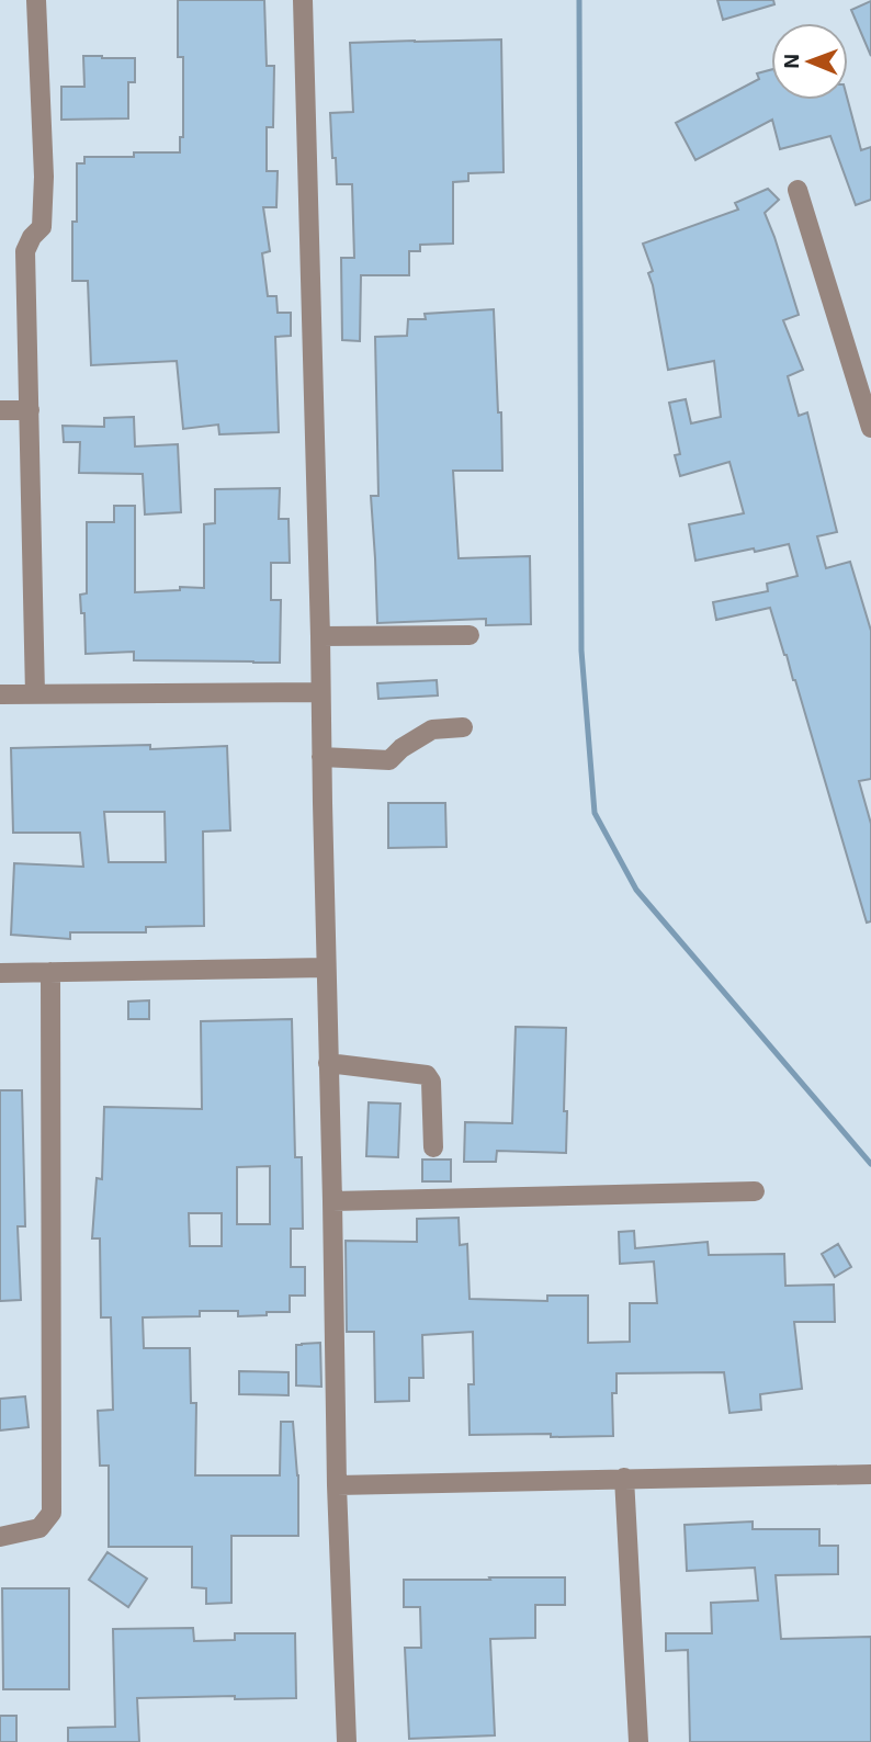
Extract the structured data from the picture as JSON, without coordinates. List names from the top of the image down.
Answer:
{
  "north": "left"
}
